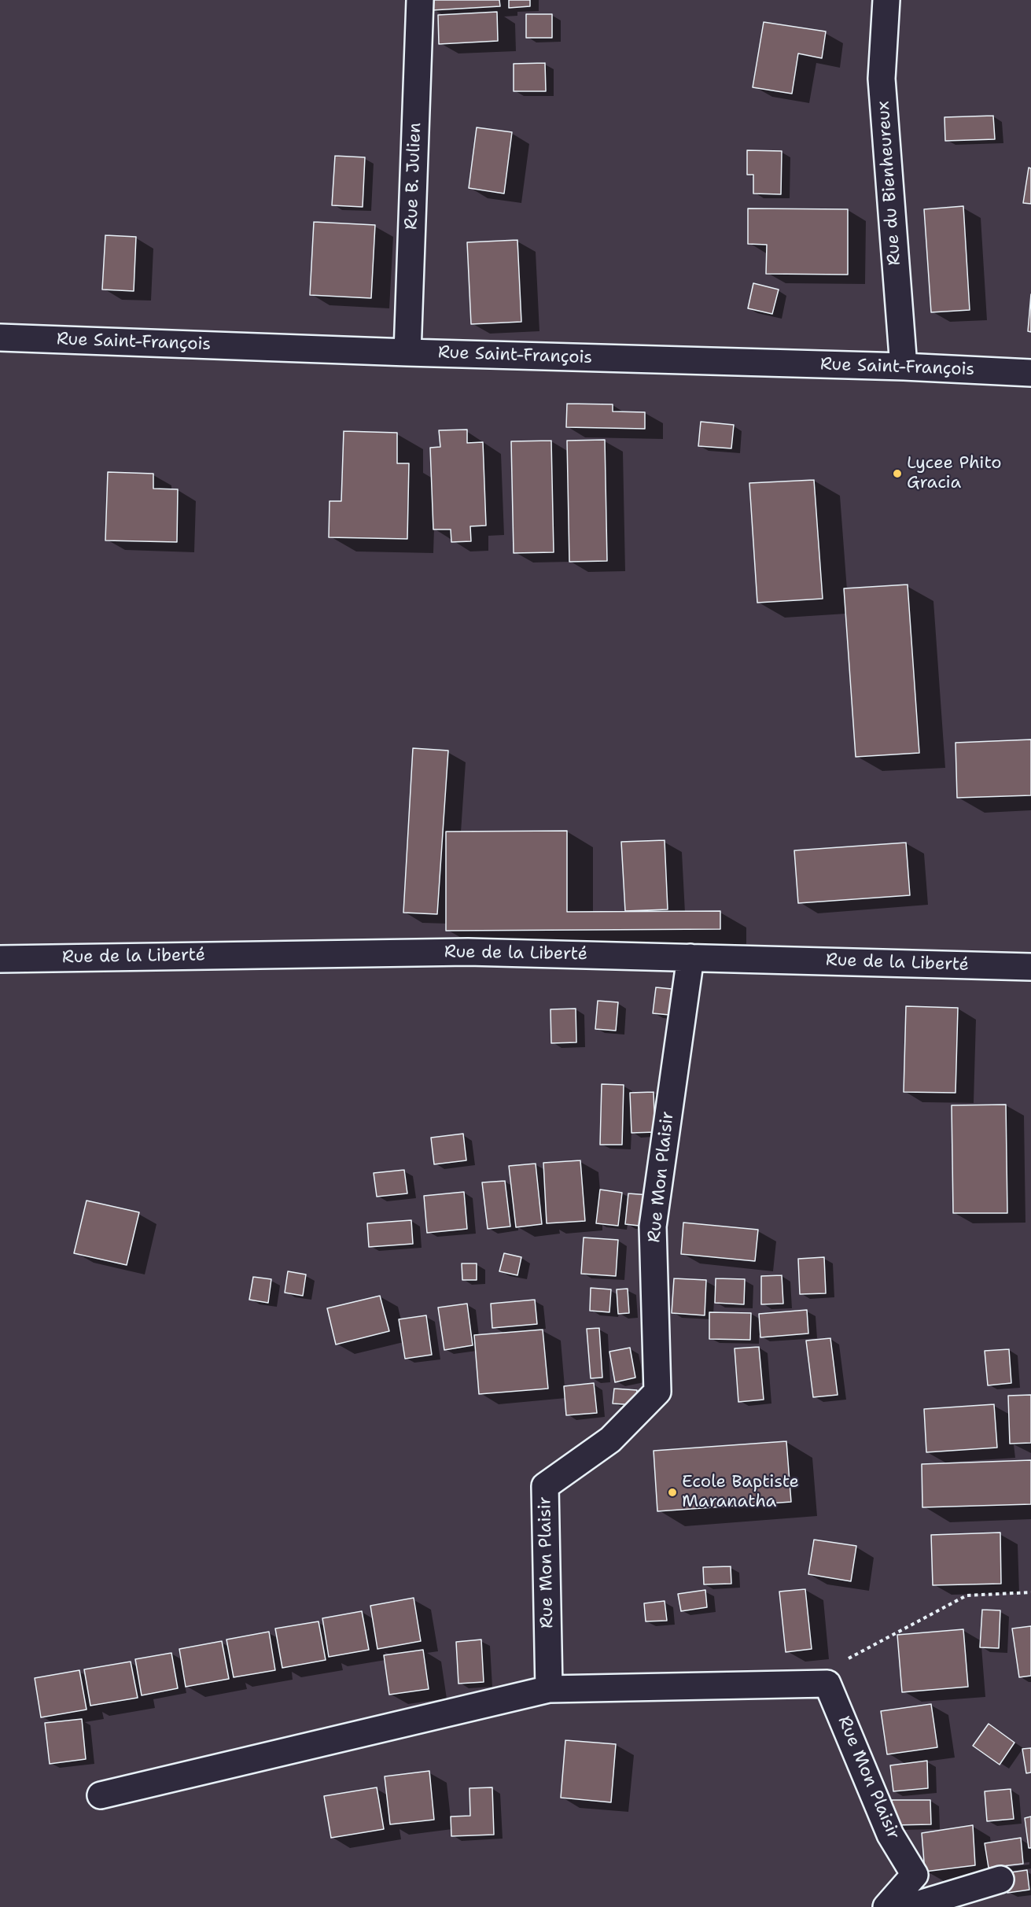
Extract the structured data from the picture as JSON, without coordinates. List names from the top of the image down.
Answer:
{
  "streets": {
    "street": [
      "Rue B. Julien",
      "Rue du Bienheureux",
      "Rue Saint-François",
      "Rue de la Liberté",
      "Rue Mon Plaisir"
    ]
  },
  "crossings": [
    ["Rue B. Julien", "Rue Saint-François"],
    ["Rue du Bienheureux", "Rue Saint-François"],
    ["Rue de la Liberté", "Rue Mon Plaisir"]
  ],
  "places": ["Lycee Phito Gracia", "Ecole Baptiste Maranatha"]
}
